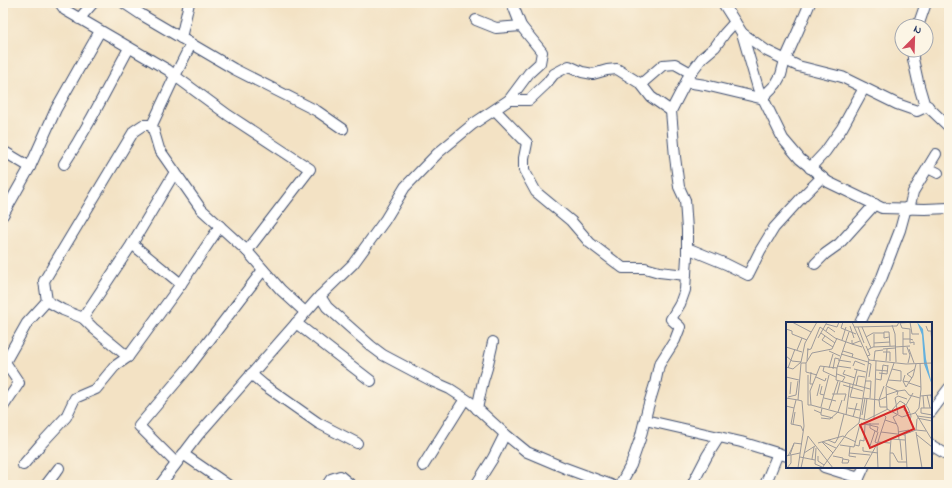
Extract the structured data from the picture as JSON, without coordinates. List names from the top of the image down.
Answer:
{
  "north": "top right"
}
